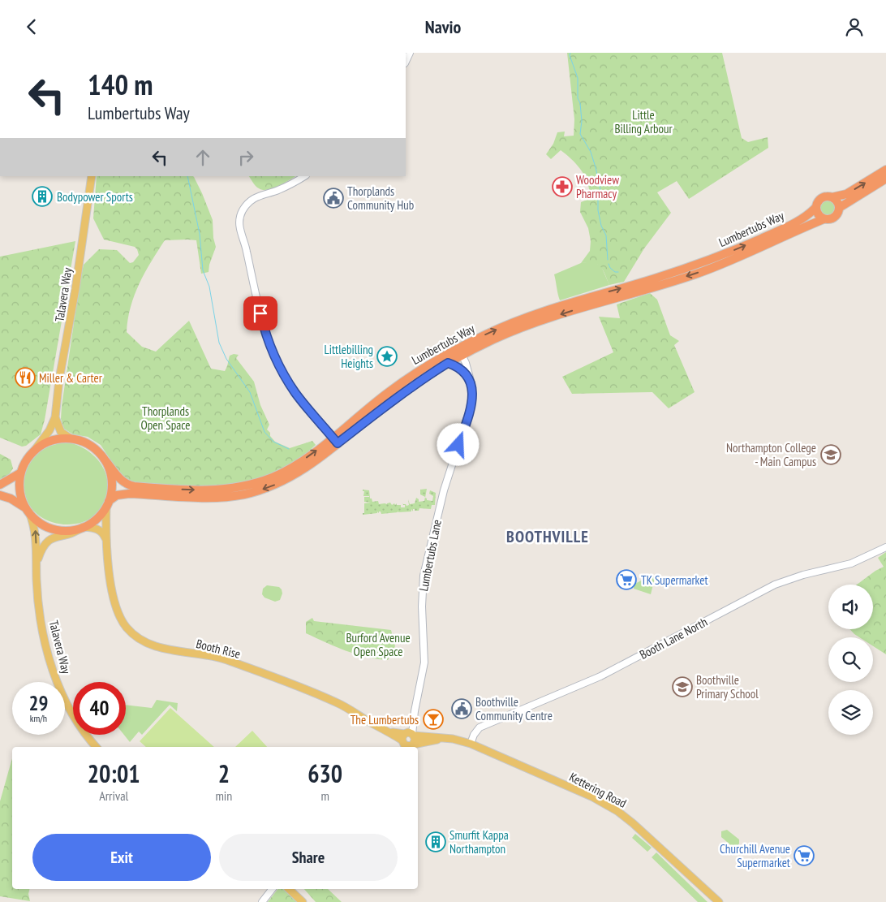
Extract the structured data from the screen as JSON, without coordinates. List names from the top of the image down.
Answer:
{
  "streets": {
    "highway": ["Lumbertubs Way"],
    "main road": ["Talavera Way", "Booth Rise", "Kettering Road"],
    "street": ["Lumbertubs Lane", "Booth Lane North"]
  },
  "crossings": [
    ["Lumbertubs Way", "Talavera Way"],
    ["Lumbertubs Way", "Lumbertubs Lane"],
    ["Lumbertubs Way", "Booth Rise"],
    ["Talavera Way", "Booth Rise"],
    ["Lumbertubs Lane", "Kettering Road"],
    ["Booth Lane North", "Kettering Road"],
    ["Booth Rise", "Kettering Road"]
  ],
  "districts": ["BOOTHVILLE"],
  "parks": ["Little Billing Arbour", "Thorplands Open Space", "Burford Avenue Open Space"],
  "places": {
    "pharmacy": ["Woodview Pharmacy"],
    "building": ["Bodypower Sports", "Smurfit Kappa Northampton"],
    "public building": ["Thorplands Community Hub", "Boothville Community Centre"],
    "place": ["Littlebilling Heights"],
    "restaurant": ["Miller & Carter"],
    "school or university": ["Northampton College - Main Campus", "Boothville Primary School"],
    "supermarket": ["TK Supermarket", "Churchill Avenue Supermarket"],
    "bar": ["The Lumbertubs"]
  },
  "page": {
    "header": "Navio",
    "turn": ["140 m", "Lumbertubs Way"],
    "speed": "29 km/h",
    "limit": "40",
    "eta": [
      "20:01",
      "Arrival",
      "2",
      "min",
      "630",
      "m"
    ],
    "buttons": ["Exit", "Share"]
  }
}
